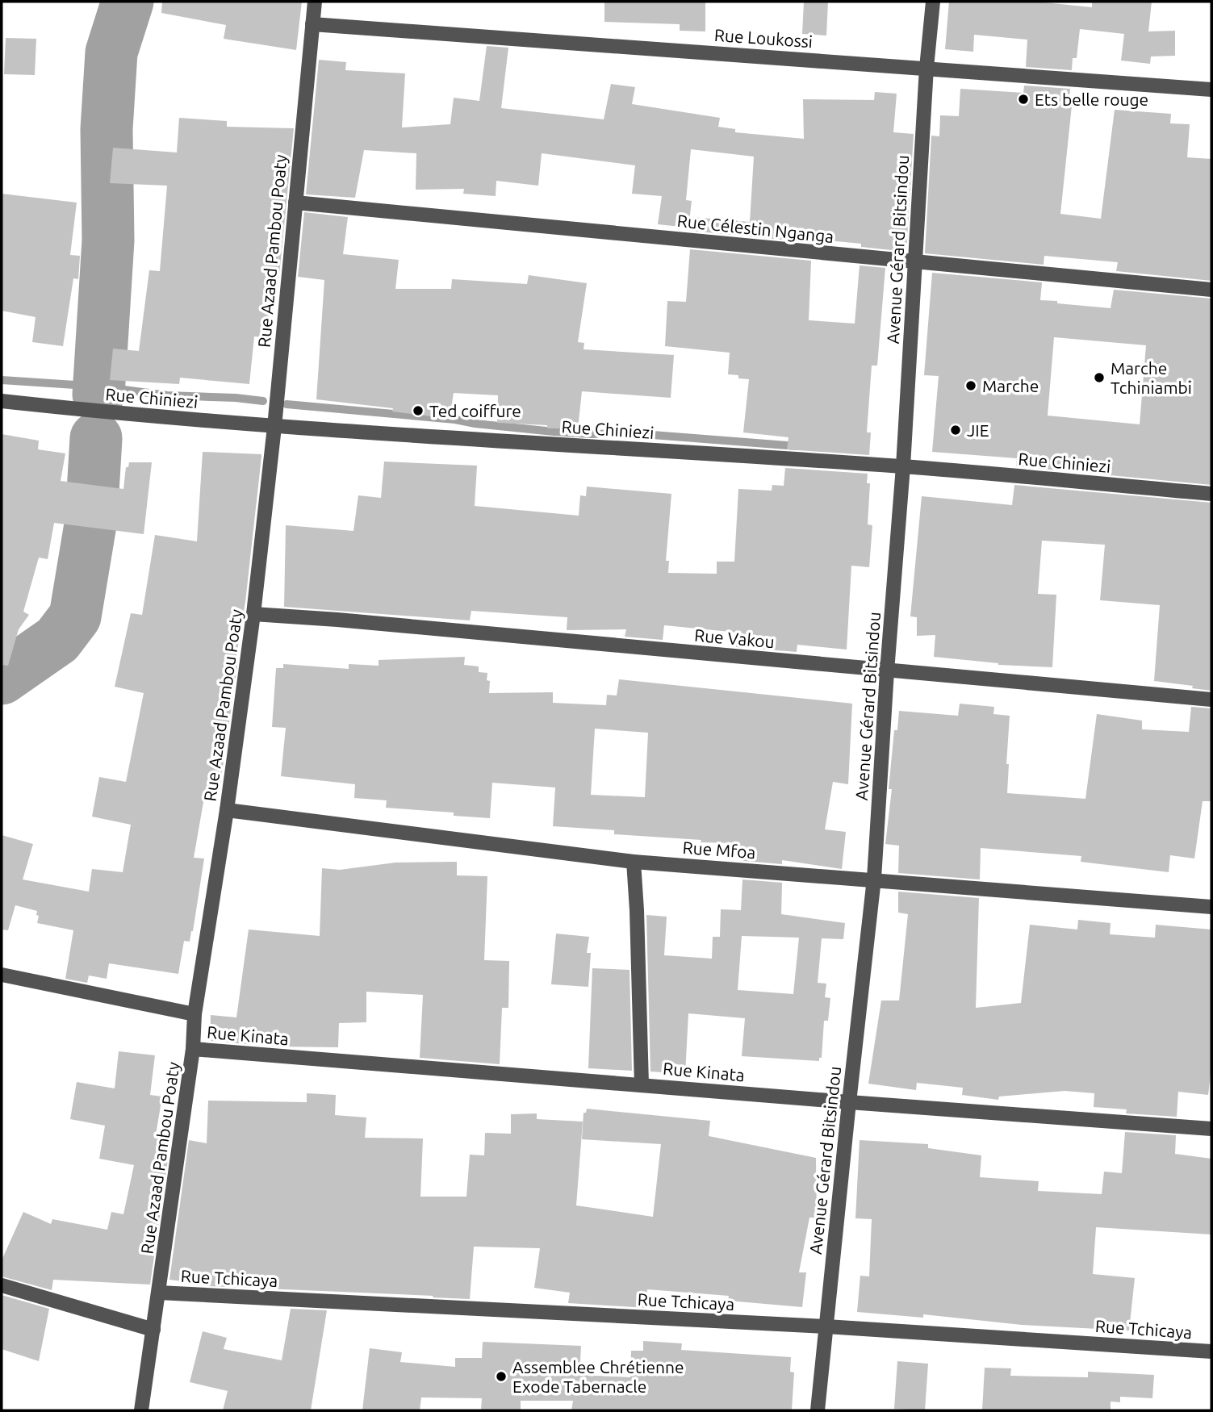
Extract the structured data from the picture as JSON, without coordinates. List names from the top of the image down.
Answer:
{
  "streets": {
    "street": [
      "Rue Loukossi",
      "Rue Célestin Nganga",
      "Avenue Gérard Bitsindou",
      "Rue Azaad Pambou Poaty",
      "Rue Chiniezi",
      "Rue Vakou",
      "Rue Mfoa",
      "Rue Kinata",
      "Rue Tchicaya"
    ]
  },
  "crossings": [
    ["Rue Loukossi", "Avenue Gérard Bitsindou"],
    ["Rue Loukossi", "Rue Azaad Pambou Poaty"],
    ["Rue Célestin Nganga", "Avenue Gérard Bitsindou"],
    ["Rue Célestin Nganga", "Rue Azaad Pambou Poaty"],
    ["Avenue Gérard Bitsindou", "Rue Chiniezi"],
    ["Avenue Gérard Bitsindou", "Rue Vakou"],
    ["Avenue Gérard Bitsindou", "Rue Mfoa"],
    ["Avenue Gérard Bitsindou", "Rue Kinata"],
    ["Avenue Gérard Bitsindou", "Rue Tchicaya"],
    ["Rue Azaad Pambou Poaty", "Rue Chiniezi"],
    ["Rue Azaad Pambou Poaty", "Rue Vakou"],
    ["Rue Azaad Pambou Poaty", "Rue Mfoa"],
    ["Rue Azaad Pambou Poaty", "Rue Kinata"],
    ["Rue Azaad Pambou Poaty", "Rue Tchicaya"]
  ],
  "places": [
    "Ets belle rouge",
    "Marche Tchiniambi",
    "Marche",
    "Ted coiffure",
    "JIE",
    "Assemblee Chrétienne Exode Tabernacle"
  ]
}
